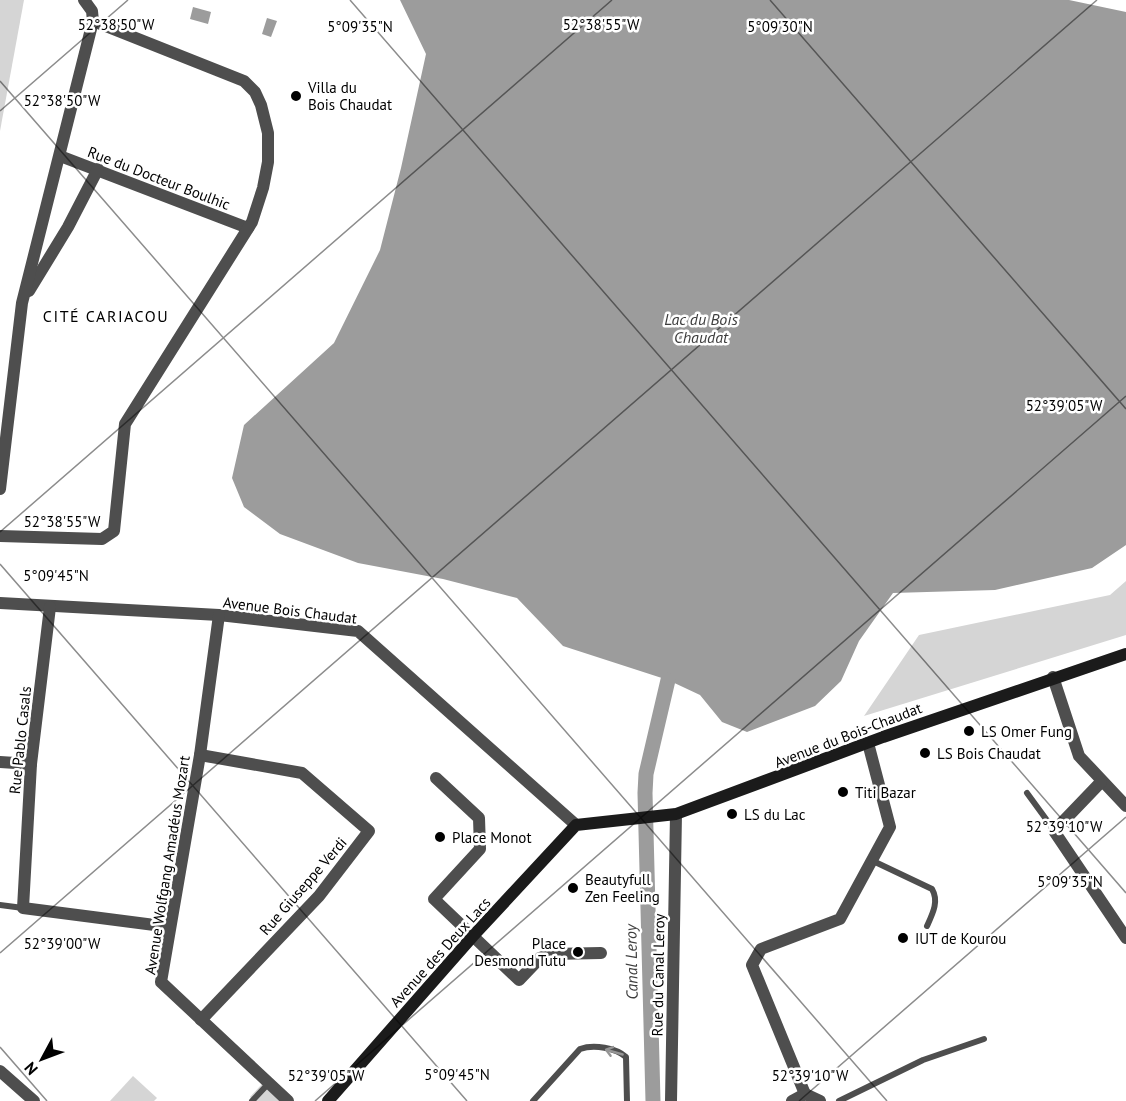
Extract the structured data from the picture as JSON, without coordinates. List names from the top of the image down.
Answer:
{
  "streets": {
    "street": [
      "Rue du Docteur Boulhic",
      "Avenue Bois Chaudat",
      "Avenue du Bois-Chaudat",
      "Rue Pablo Casals",
      "Avenue Wolfgang Amadéus Mozart",
      "Rue Giuseppe Verdi",
      "Avenue des Deux Lacs",
      "Rue du Canal Leroy"
    ]
  },
  "crossings": [
    ["Avenue Bois Chaudat", "Avenue du Bois-Chaudat"],
    ["Avenue Bois Chaudat", "Rue Pablo Casals"],
    ["Avenue Bois Chaudat", "Avenue Wolfgang Amadéus Mozart"],
    ["Avenue Bois Chaudat", "Avenue des Deux Lacs"],
    ["Avenue du Bois-Chaudat", "Avenue des Deux Lacs"],
    ["Avenue du Bois-Chaudat", "Rue du Canal Leroy"],
    ["Avenue Wolfgang Amadéus Mozart", "Rue Giuseppe Verdi"]
  ],
  "districts": ["CITÉ CARIACOU"],
  "water": ["Lac du Bois Chaudat", "Canal Leroy"],
  "places": [
    "Villa du Bois Chaudat",
    "LS Omer Fung",
    "LS Bois Chaudat",
    "Titi Bazar",
    "LS du Lac",
    "Place Monot",
    "Beautyfull Zen Feeling",
    "IUT de Kourou",
    "Place Desmond Tutu"
  ],
  "north": "bottom left",
  "coordinates": [
    "52°38'50\"W",
    "52°38'55\"W",
    "5°09'35\"N",
    "5°09'30\"N",
    "52°39'05\"W",
    "5°09'45\"N",
    "52°39'10\"W",
    "52°39'00\"W"
  ]
}
